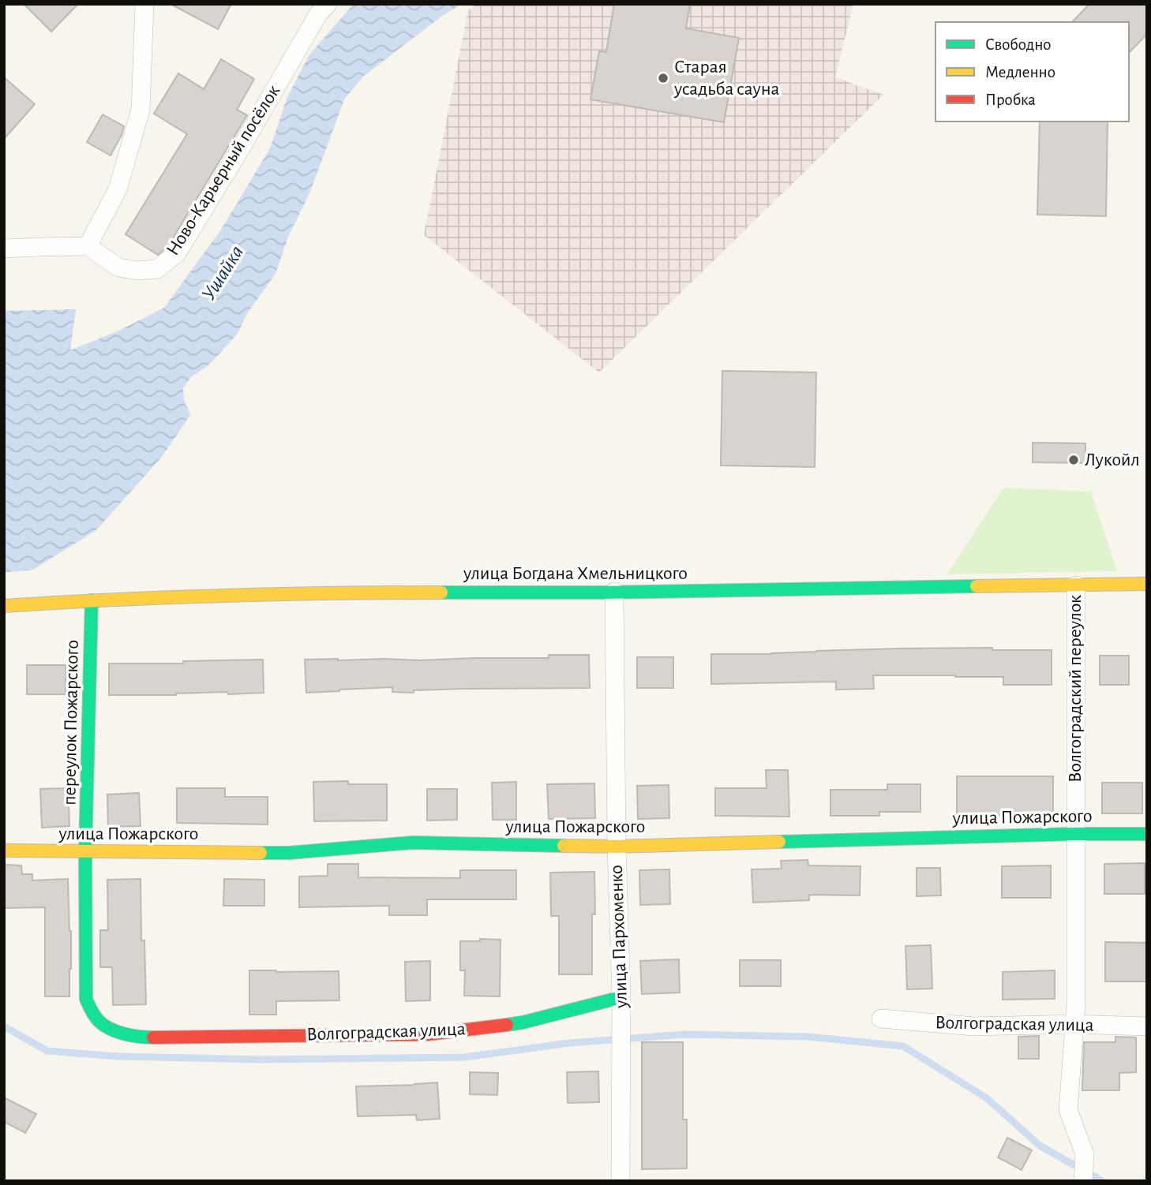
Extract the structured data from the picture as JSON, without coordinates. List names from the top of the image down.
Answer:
{
  "streets": {
    "street": [
      "Ново-Карьерный посёлок",
      "улица Богдана Хмельницкого",
      "Волгоградский переулок",
      "переулок Пожарского",
      "улица Пожарского",
      "улица Пархоменко",
      "Волгоградская улица"
    ]
  },
  "crossings": [
    ["улица Богдана Хмельницкого", "Волгоградский переулок"],
    ["улица Богдана Хмельницкого", "переулок Пожарского"],
    ["улица Богдана Хмельницкого", "улица Пархоменко"],
    ["Волгоградский переулок", "улица Пожарского"],
    ["Волгоградский переулок", "Волгоградская улица"],
    ["переулок Пожарского", "улица Пожарского"],
    ["переулок Пожарского", "Волгоградская улица"],
    ["улица Пожарского", "улица Пархоменко"],
    ["улица Пархоменко", "Волгоградская улица"]
  ],
  "water": ["Ушайка"],
  "places": ["Старая усадьба сауна", "Лукойл"],
  "legend": ["Свободно", "Медленно", "Пробка"]
}
